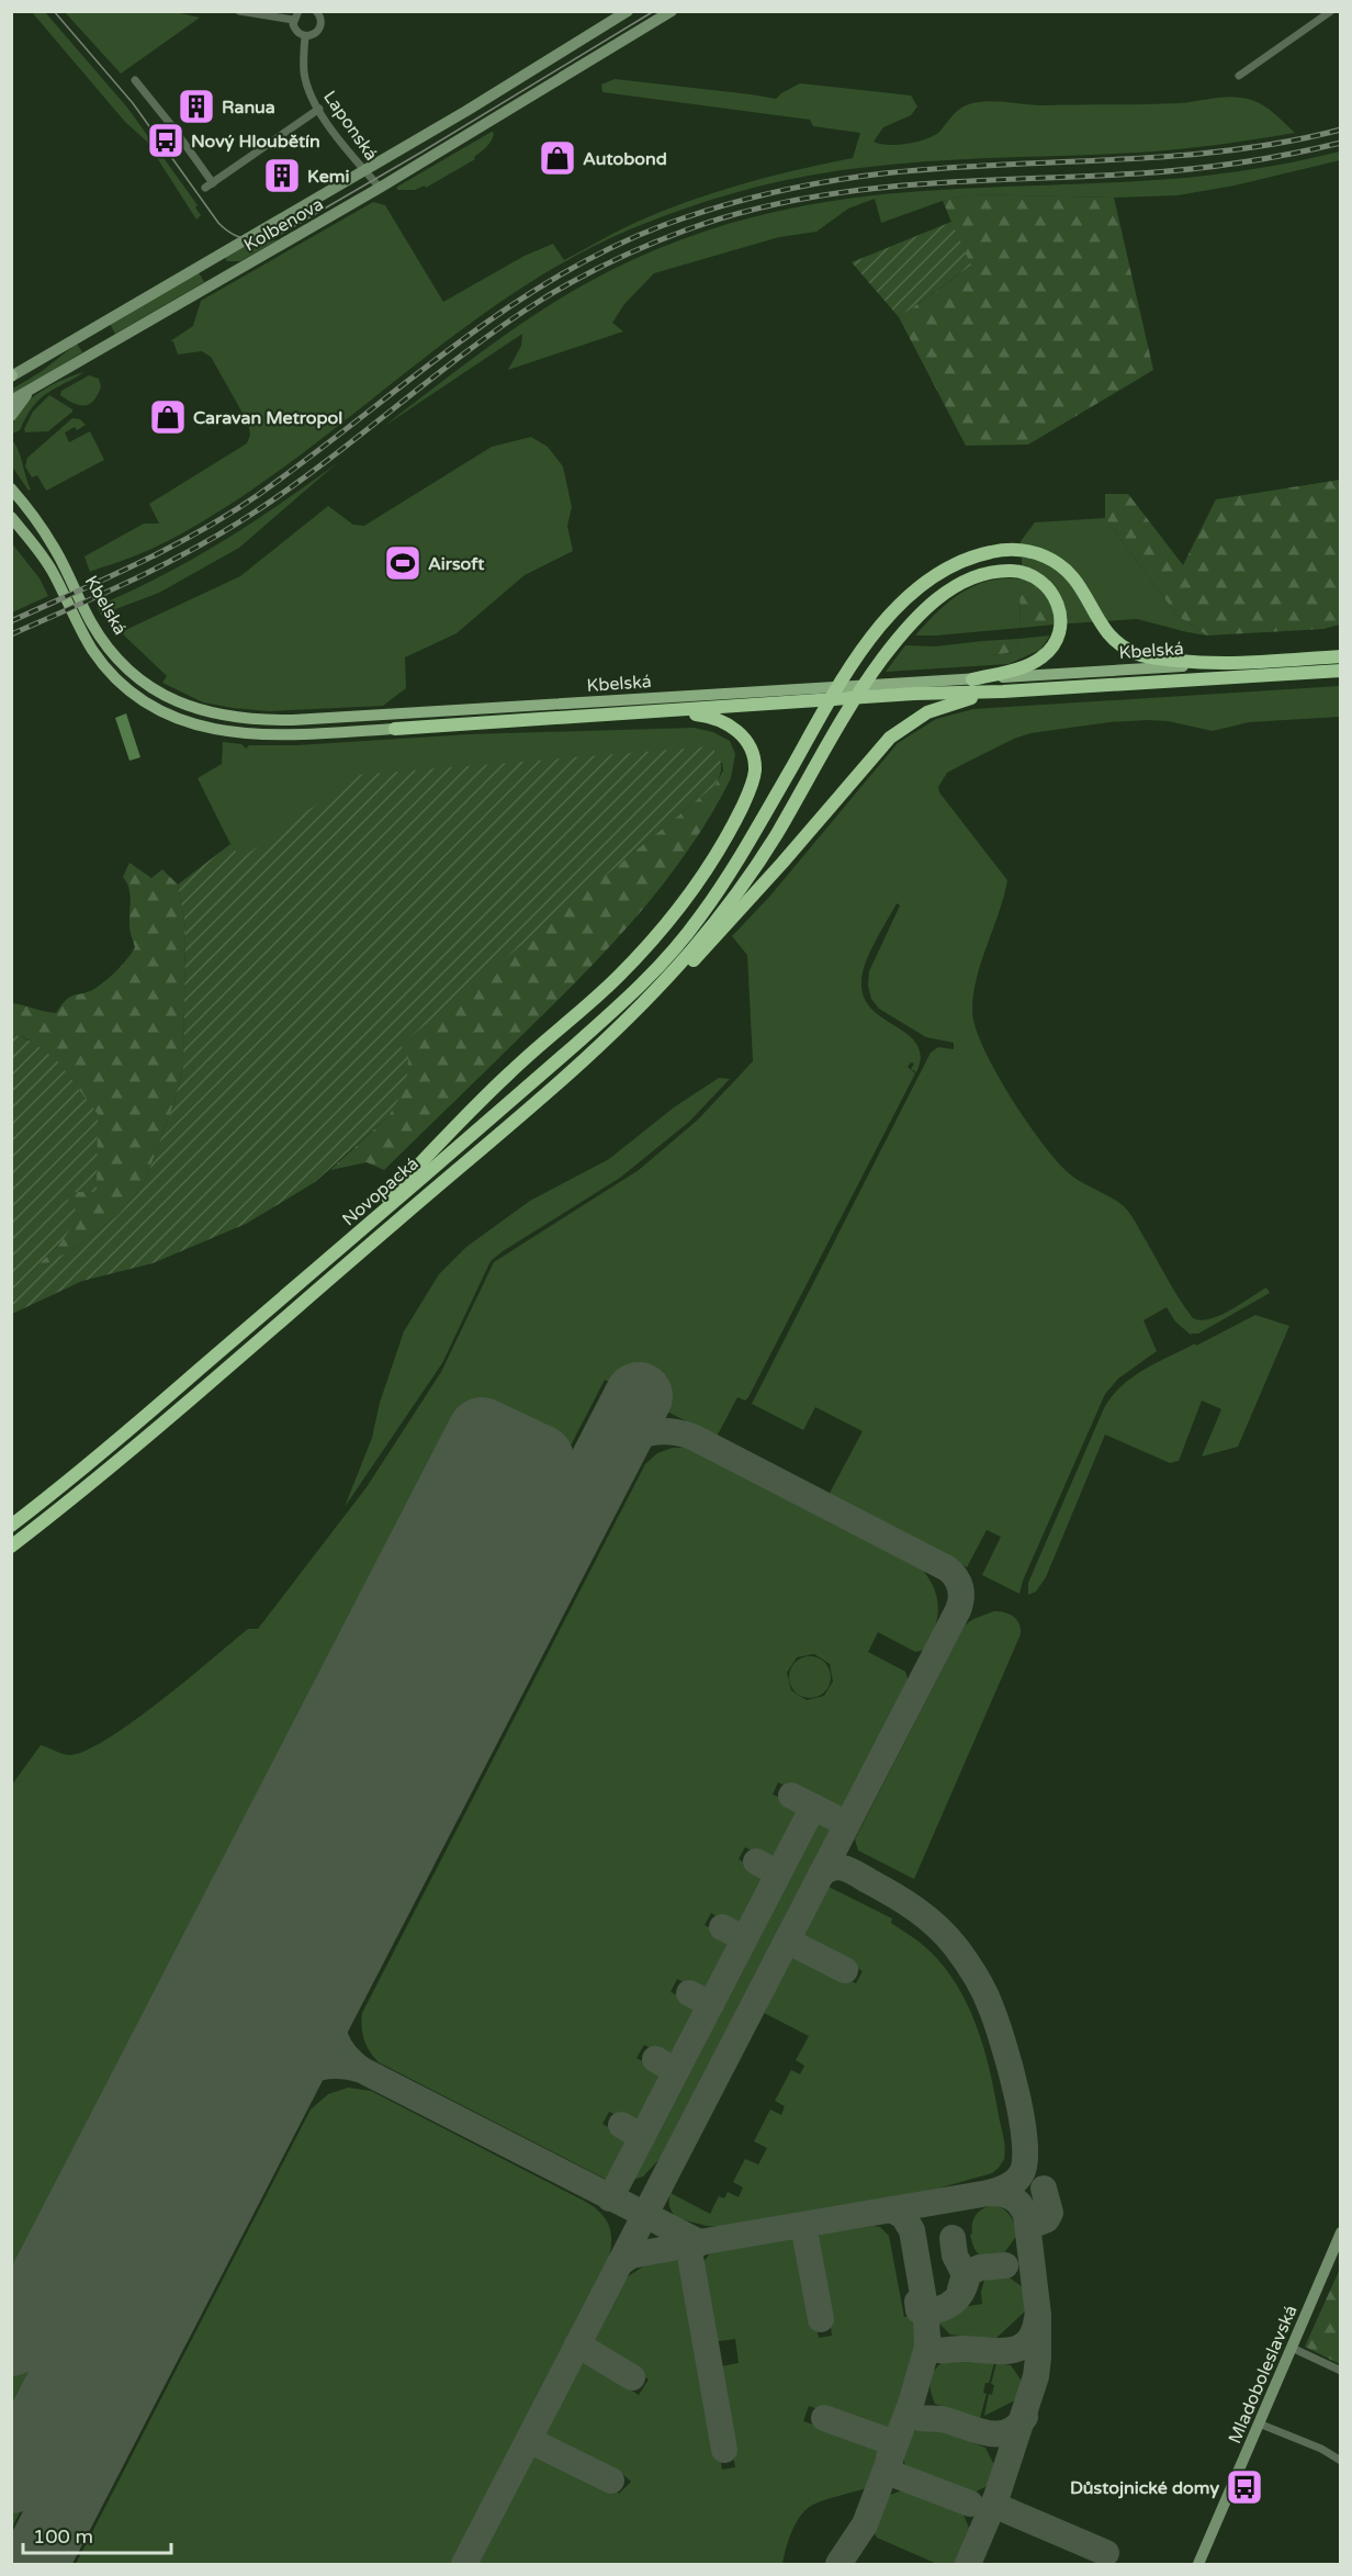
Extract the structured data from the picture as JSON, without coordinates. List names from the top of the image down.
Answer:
{
  "streets": {
    "highway": ["Kbelská", "Novopacká"],
    "main road": ["Kolbenova", "Mladoboleslavská"],
    "street": ["Laponská"]
  },
  "crossings": [
    ["Laponská", "Kolbenova"],
    ["Kbelská", "Novopacká"]
  ],
  "places": {
    "building": ["Ranua", "Kemi"],
    "bus stop": ["Nový Hloubětín", "Důstojnické domy"],
    "shop": ["Autobond", "Caravan Metropol"],
    "sports": ["Airsoft"]
  },
  "scale_bar": "100 m"
}
